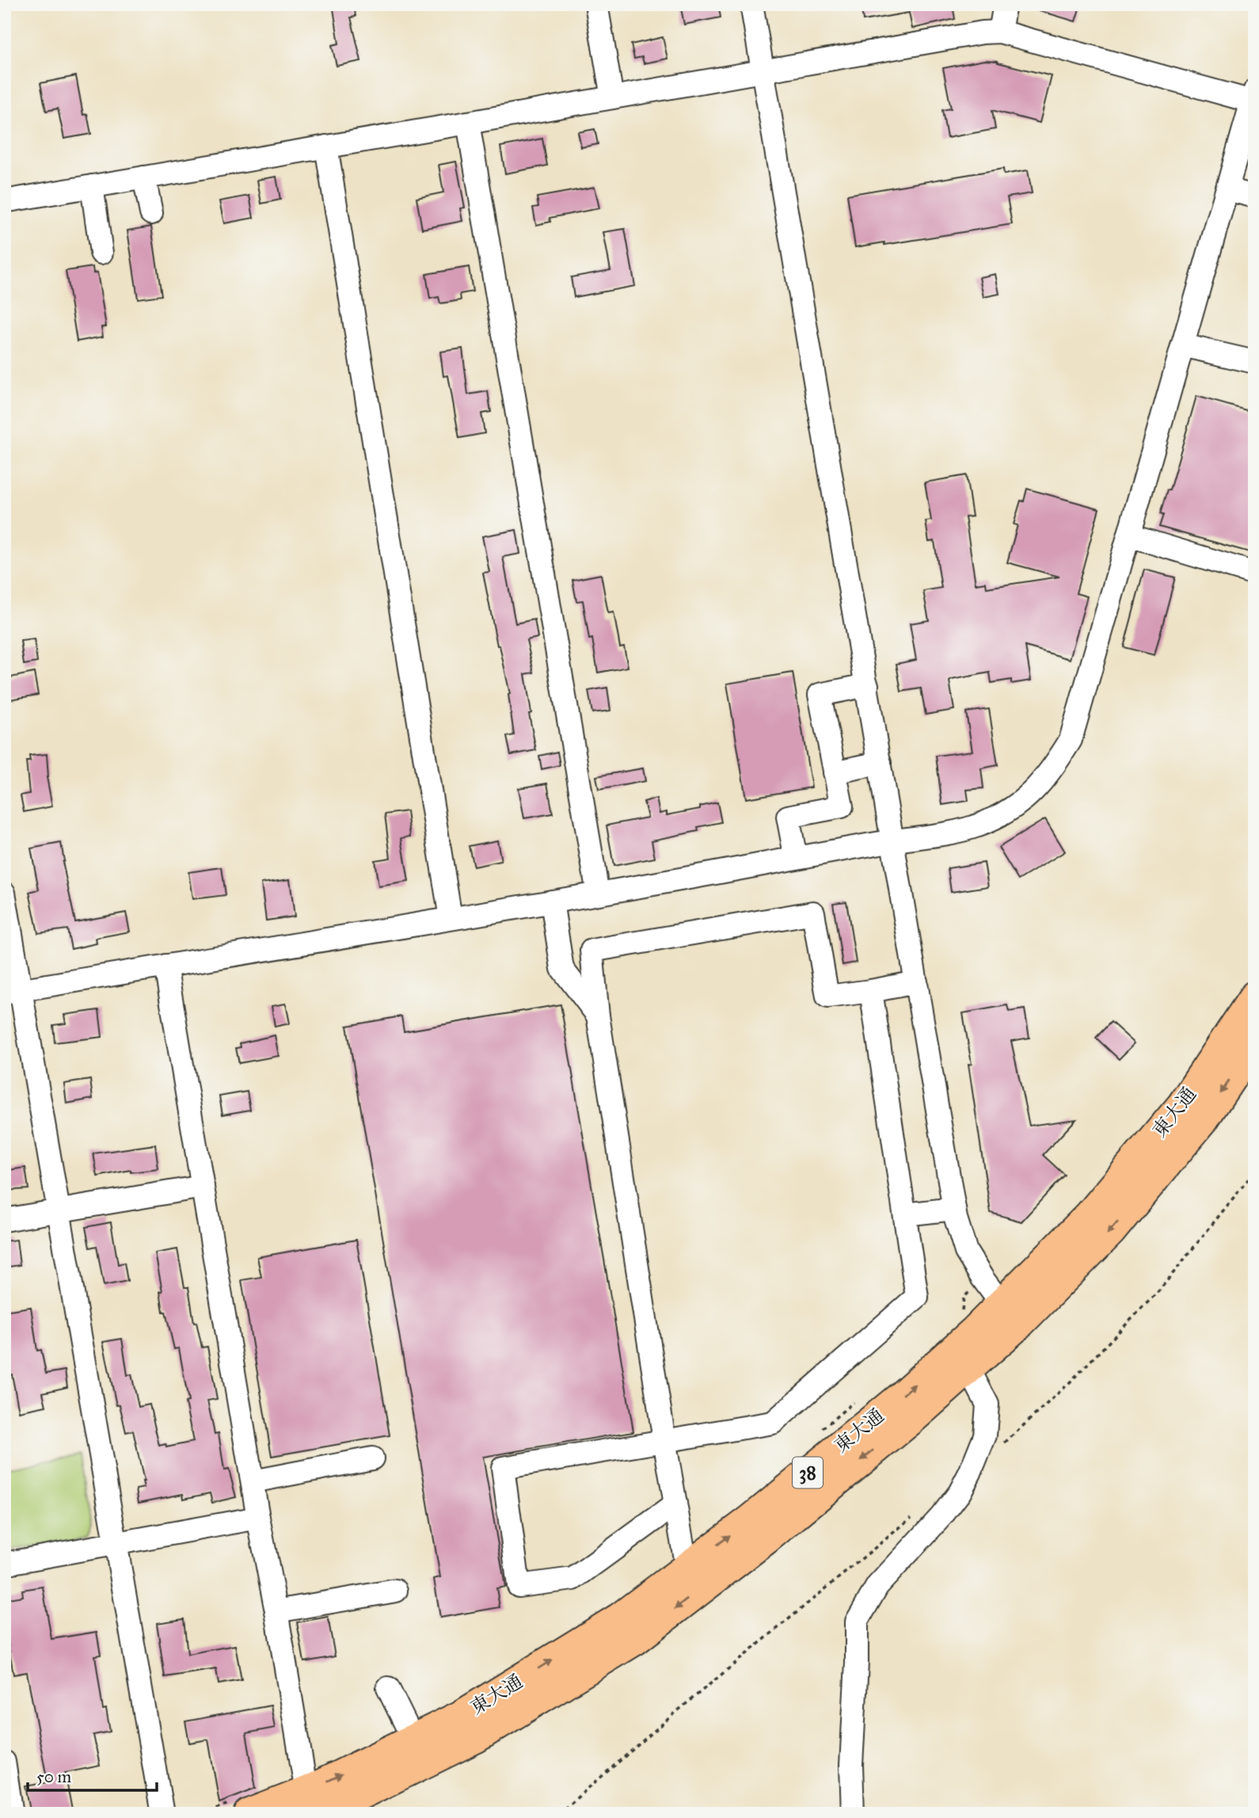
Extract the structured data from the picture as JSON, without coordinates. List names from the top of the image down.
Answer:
{
  "streets": {
    "highway": ["東大通", "38"]
  },
  "scale_bar": "50 m"
}
